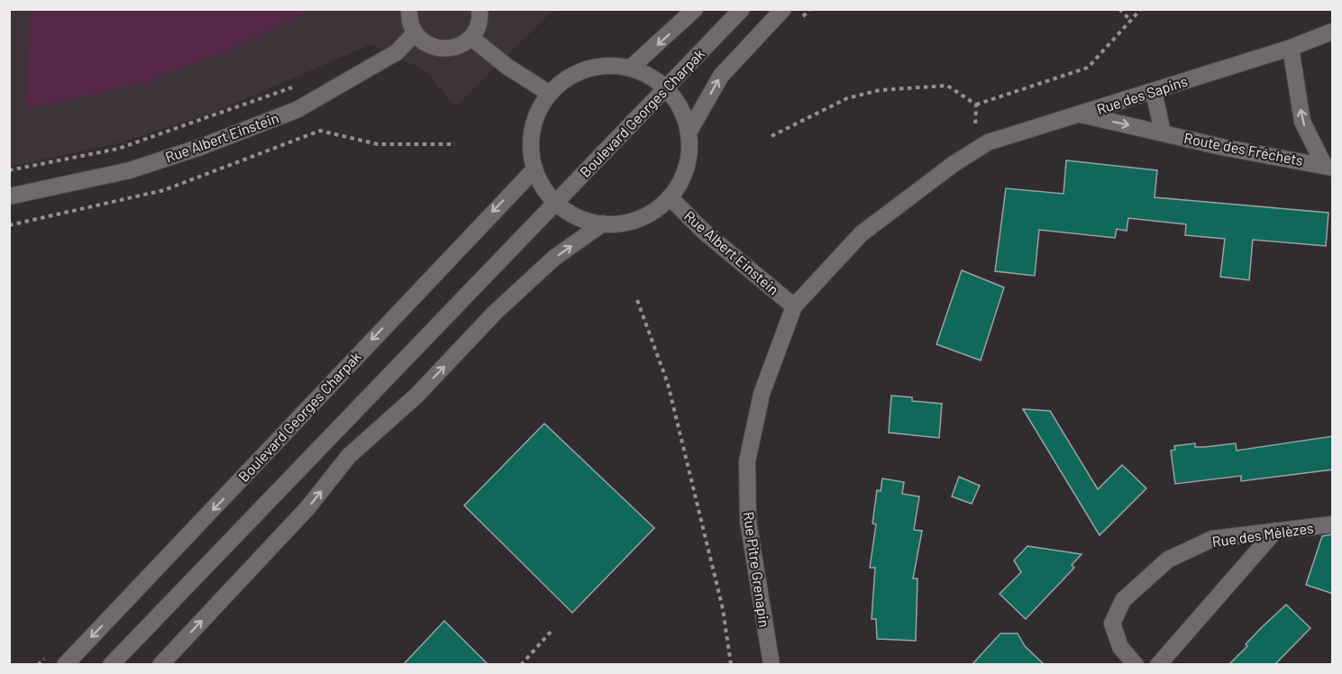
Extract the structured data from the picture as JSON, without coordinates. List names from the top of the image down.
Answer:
{
  "streets": {
    "street": [
      "Rue des Sapins",
      "Boulevard Georges Charpak",
      "Rue Albert Einstein",
      "Route des Fréchets",
      "Rue des Mélèzes",
      "Rue Pitre Grenapin"
    ]
  },
  "crossings": [
    ["Rue des Sapins", "Route des Fréchets"],
    ["Rue des Sapins", "Rue Pitre Grenapin"],
    ["Rue Albert Einstein", "Rue Pitre Grenapin"]
  ]
}
